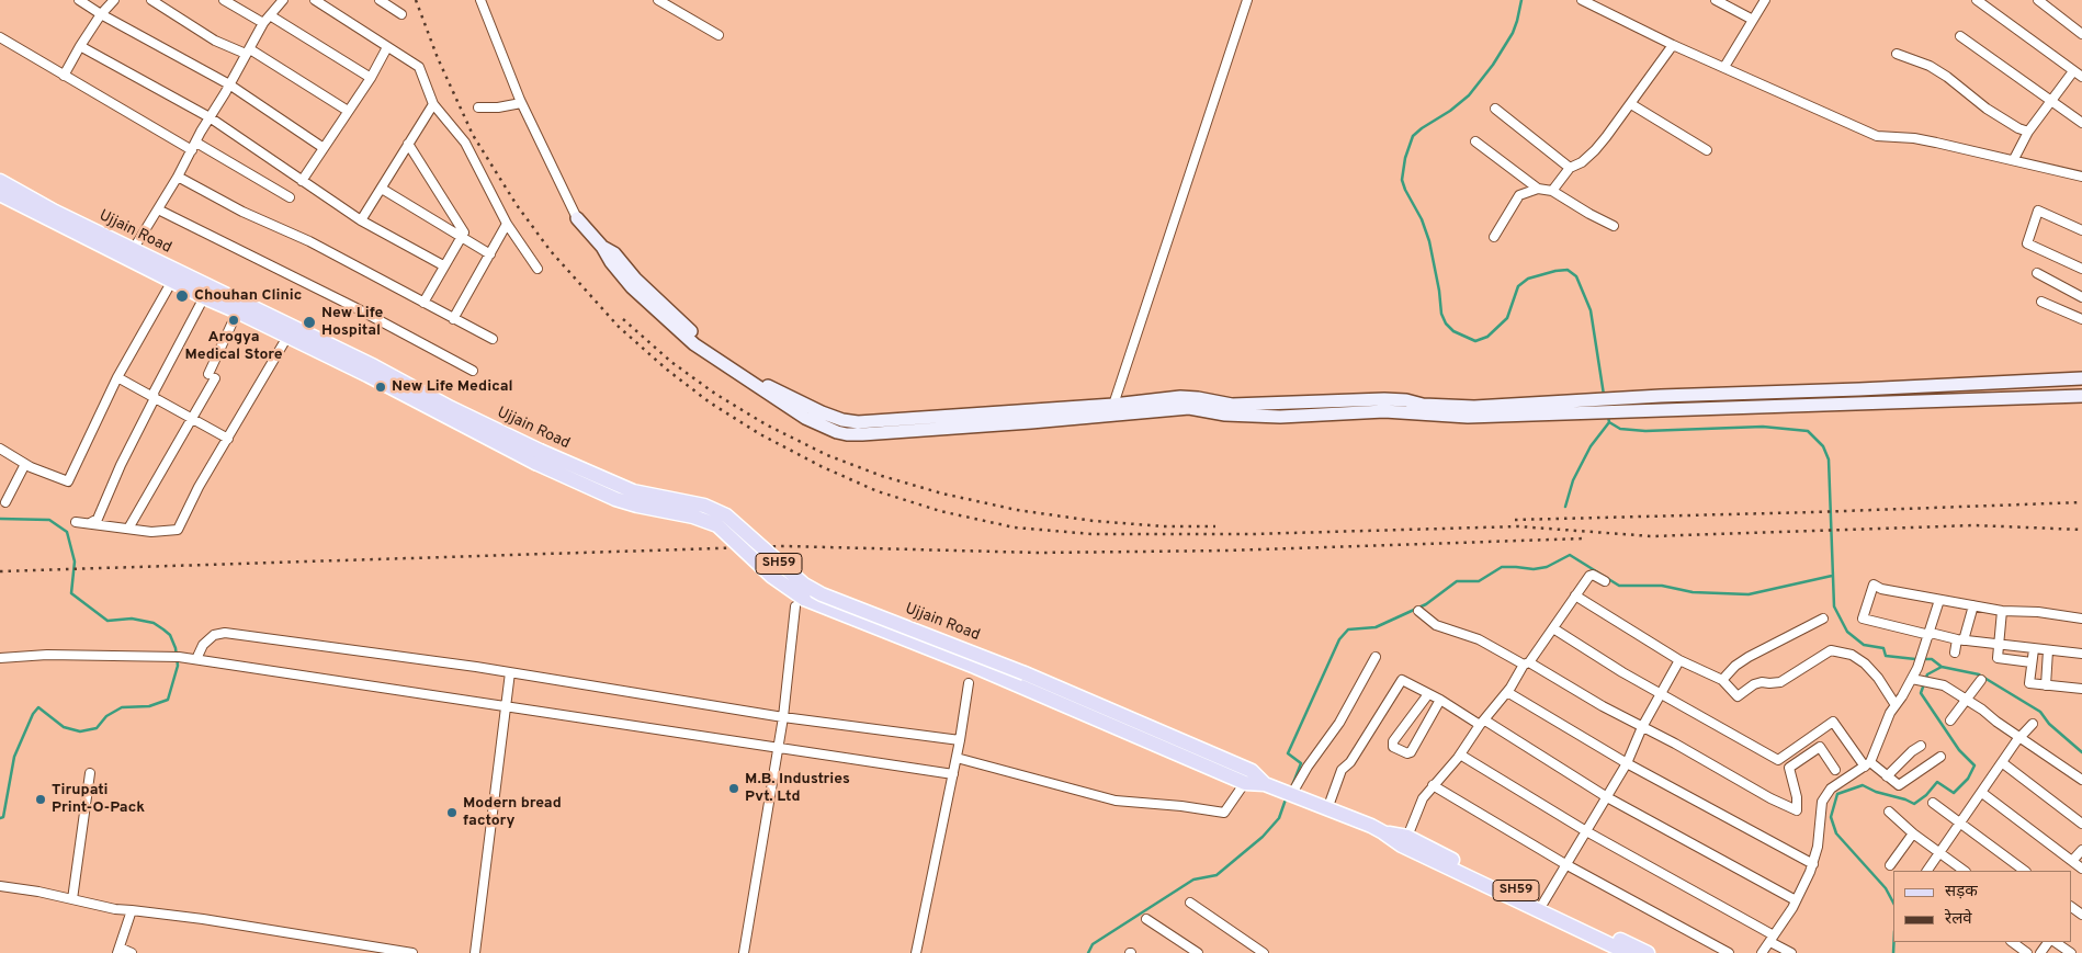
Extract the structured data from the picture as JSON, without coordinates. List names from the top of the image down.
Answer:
{
  "streets": {
    "main road": ["Ujjain Road", "SH59"]
  },
  "crossings": [
    ["Ujjain Road", "SH59"]
  ],
  "places": [
    "Chouhan Clinic",
    "Arogya Medical Store",
    "New Life Hospital",
    "New Life Medical",
    "M.B. Industries Pvt. Ltd",
    "Tirupati Print-O-Pack",
    "Modern bread factory"
  ],
  "legend": ["सड़क", "रेलवे"]
}
